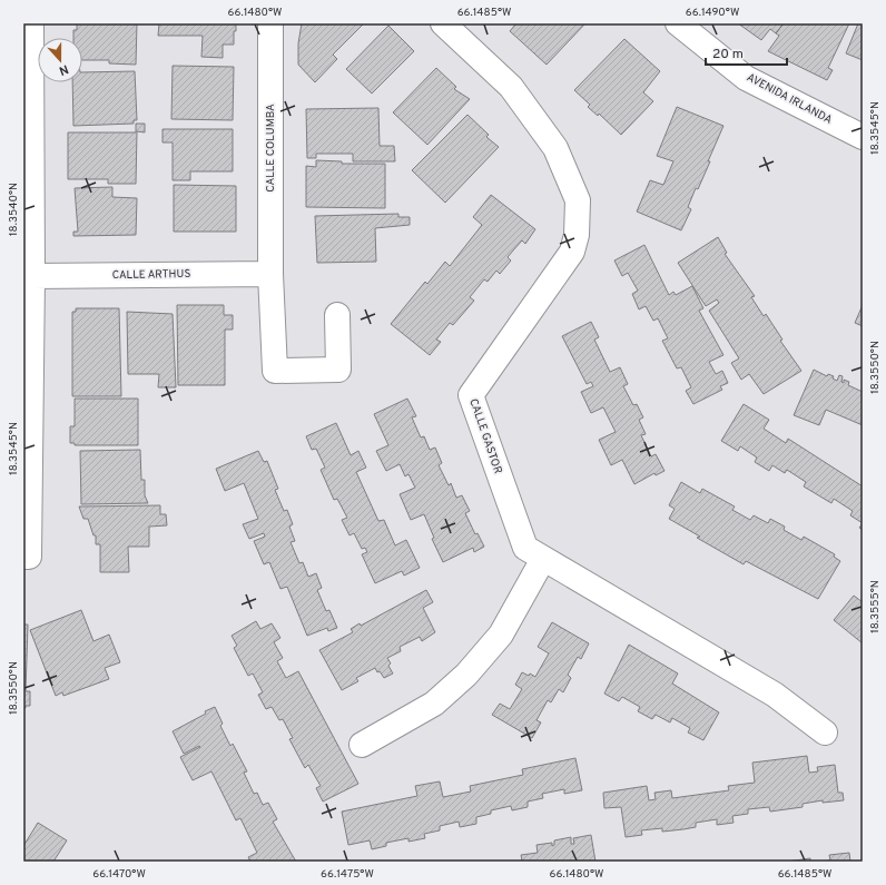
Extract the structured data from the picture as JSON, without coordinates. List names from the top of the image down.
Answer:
{
  "streets": {
    "street": [
      "AVENIDA IRLANDA",
      "CALLE COLUMBA",
      "CALLE ARTHUS",
      "CALLE GASTOR"
    ]
  },
  "crossings": [
    ["CALLE COLUMBA", "CALLE ARTHUS"]
  ],
  "scale_bar": "20 m",
  "north": "bottom",
  "coordinates": [
    "66.1480°W",
    "66.1485°W",
    "66.1490°W",
    "18.3545°N",
    "18.3540°N",
    "18.3550°N",
    "18.3555°N",
    "66.1470°W",
    "66.1475°W"
  ]
}
